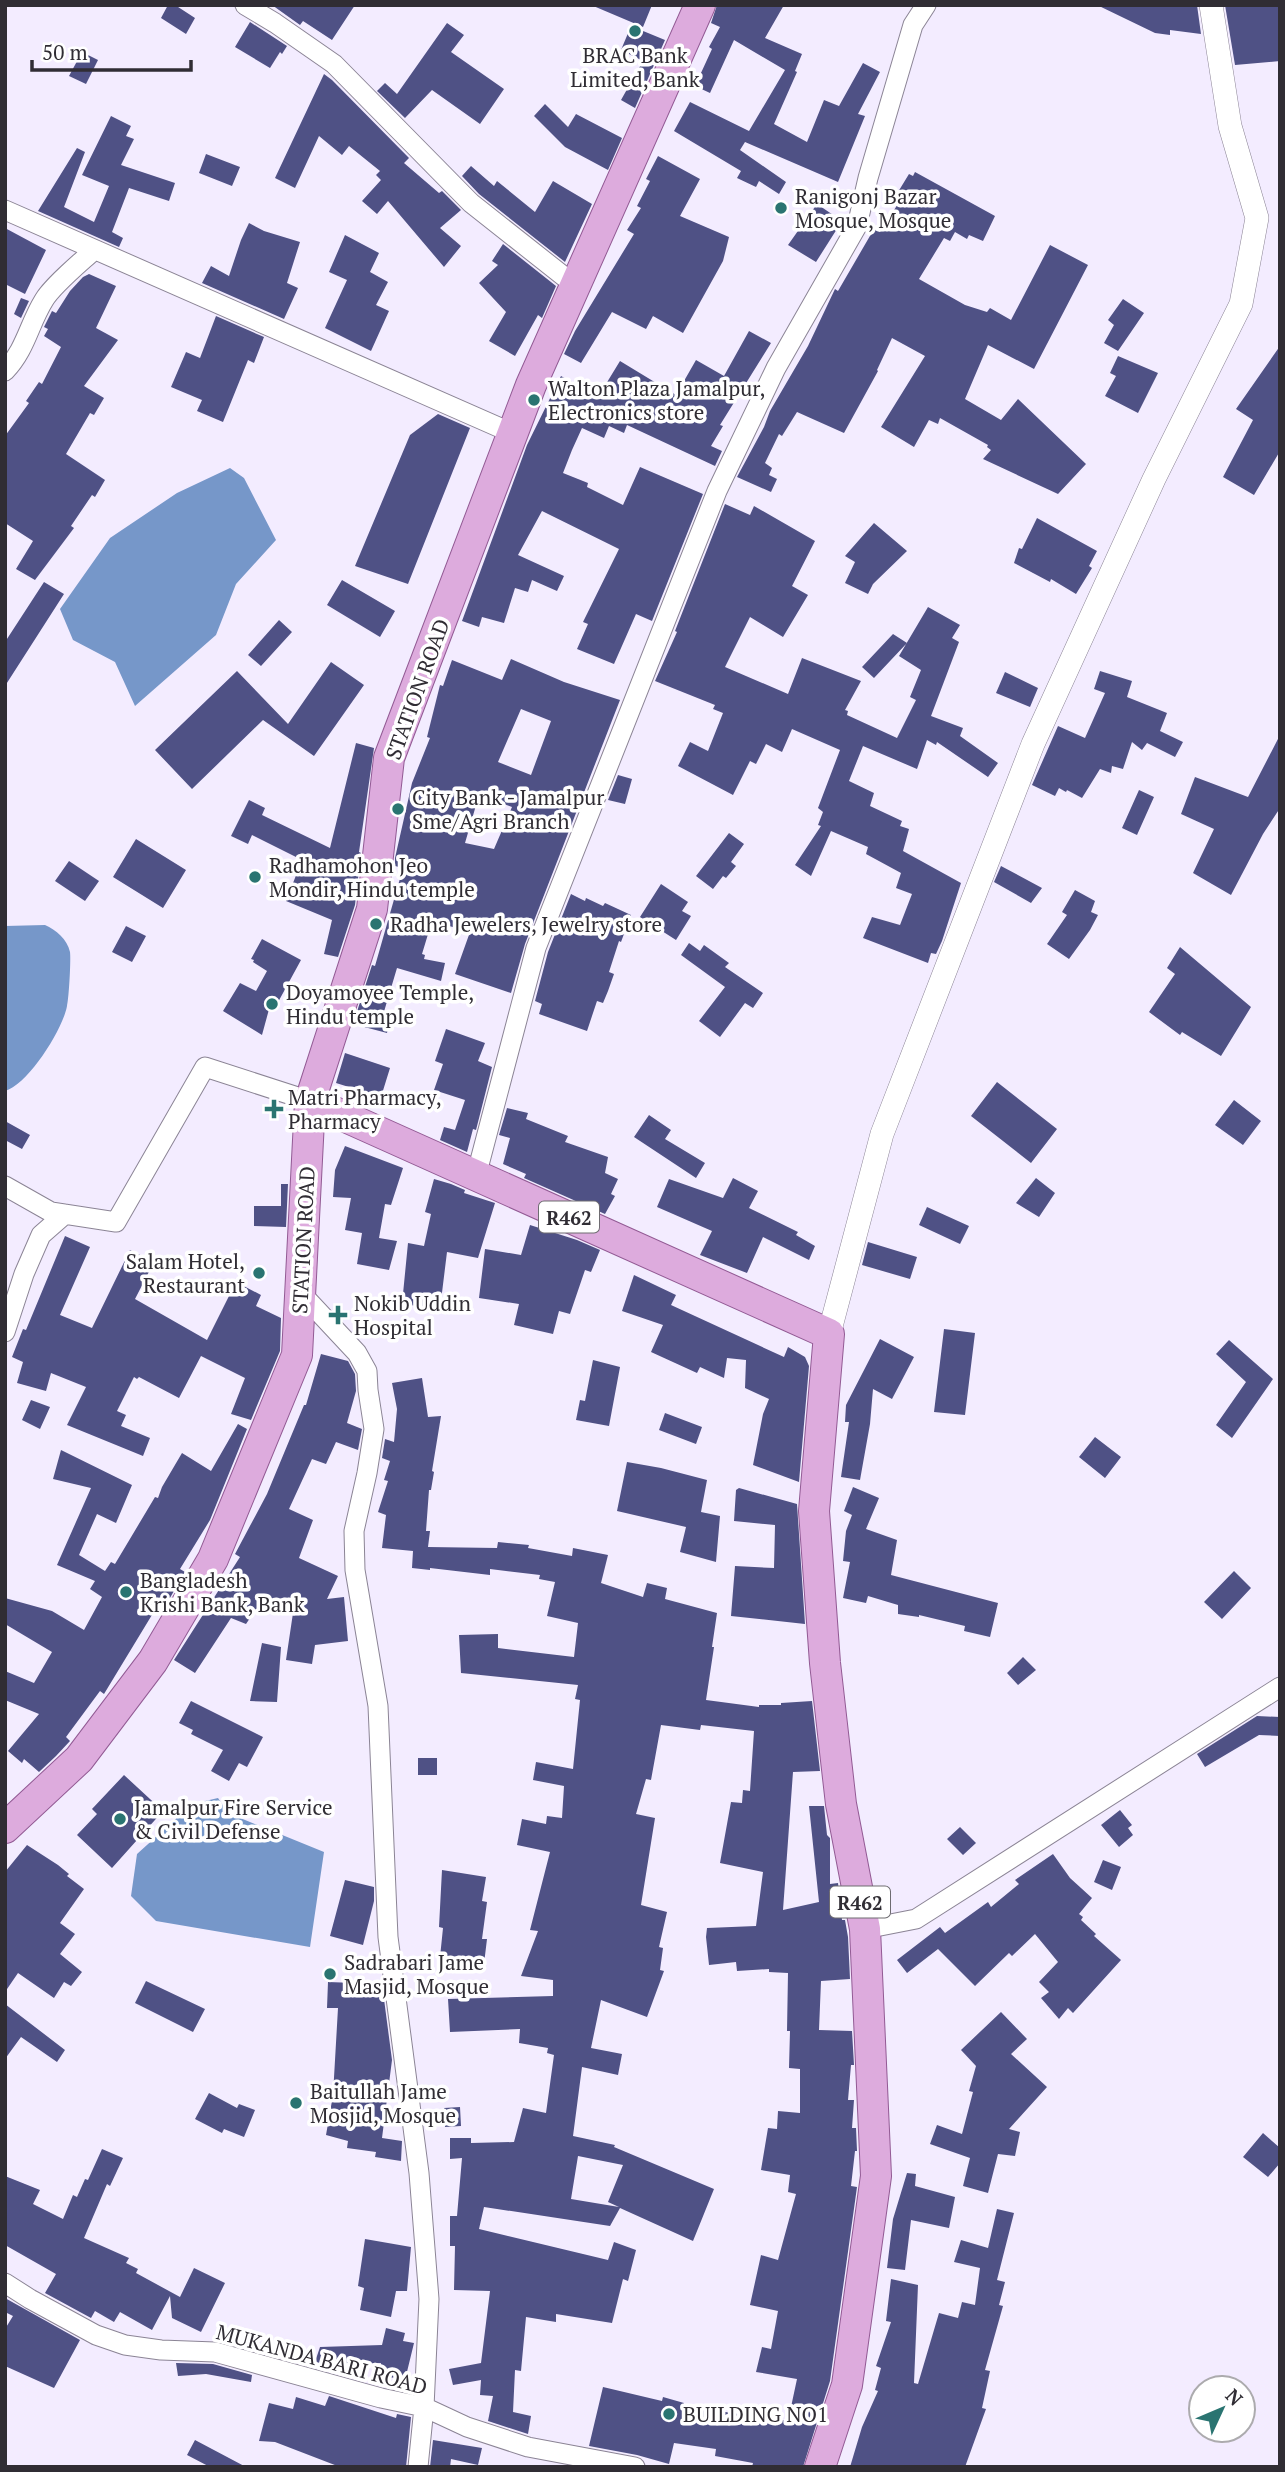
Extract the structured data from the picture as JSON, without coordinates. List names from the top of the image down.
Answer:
{
  "streets": {
    "main road": ["STATION ROAD", "R462"],
    "street": ["MUKANDA BARI ROAD"]
  },
  "crossings": [
    ["STATION ROAD", "R462"]
  ],
  "places": {
    "other": [
      "BRAC Bank Limited, Bank",
      "Ranigonj Bazar Mosque, Mosque",
      "Walton Plaza Jamalpur, Electronics store",
      "City Bank - Jamalpur Sme/Agri Branch",
      "Radhamohon Jeo Mondir, Hindu temple",
      "Radha Jewelers, Jewelry store",
      "Doyamoyee Temple, Hindu temple",
      "Salam Hotel, Restaurant",
      "Bangladesh Krishi Bank, Bank",
      "Jamalpur Fire Service & Civil Defense",
      "Sadrabari Jame Masjid, Mosque",
      "Baitullah Jame Mosjid, Mosque",
      "BUILDING NO1"
    ],
    "health": ["Matri Pharmacy, Pharmacy", "Nokib Uddin Hospital"]
  },
  "scale_bar": "50 m",
  "north": "top right"
}
